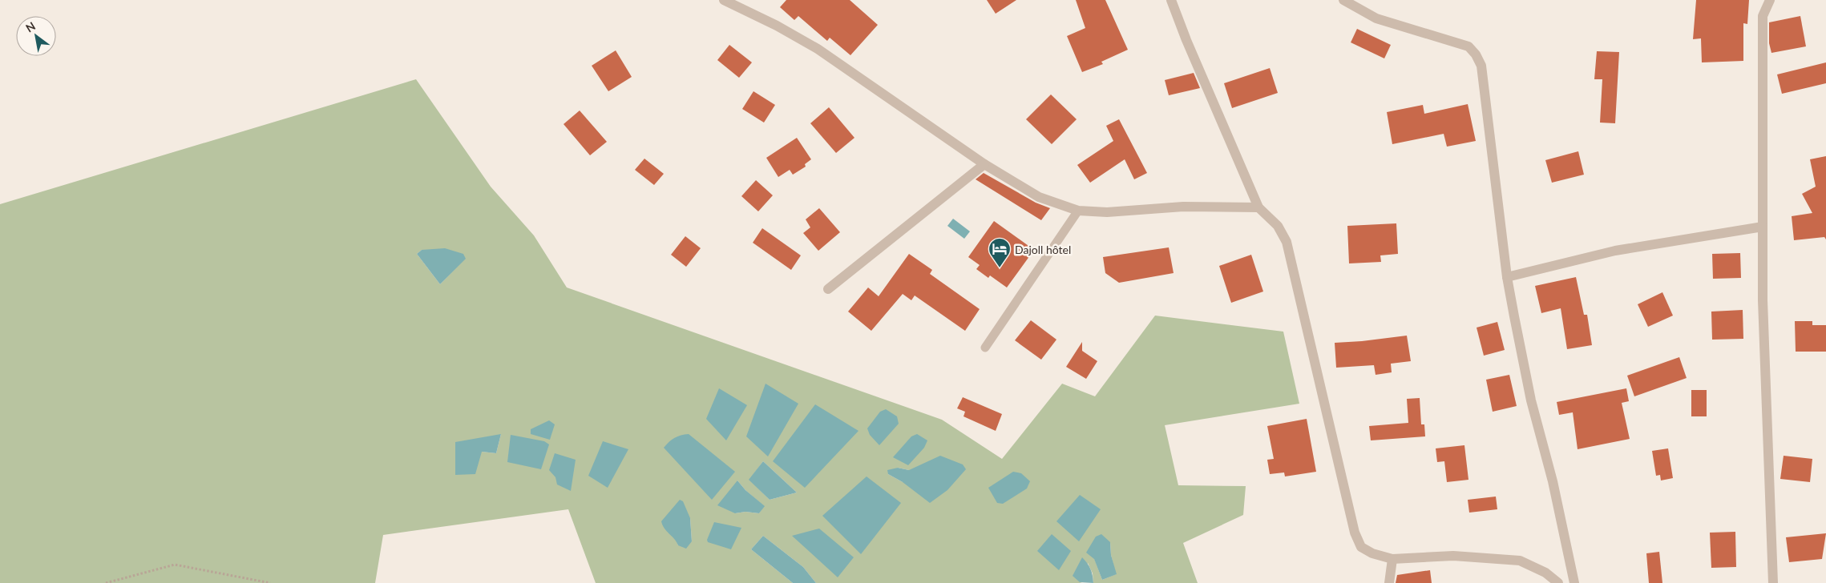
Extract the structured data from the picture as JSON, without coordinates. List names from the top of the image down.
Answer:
{
  "places": {
    "hotel": ["Dajoll hôtel"]
  },
  "north": "top left"
}
